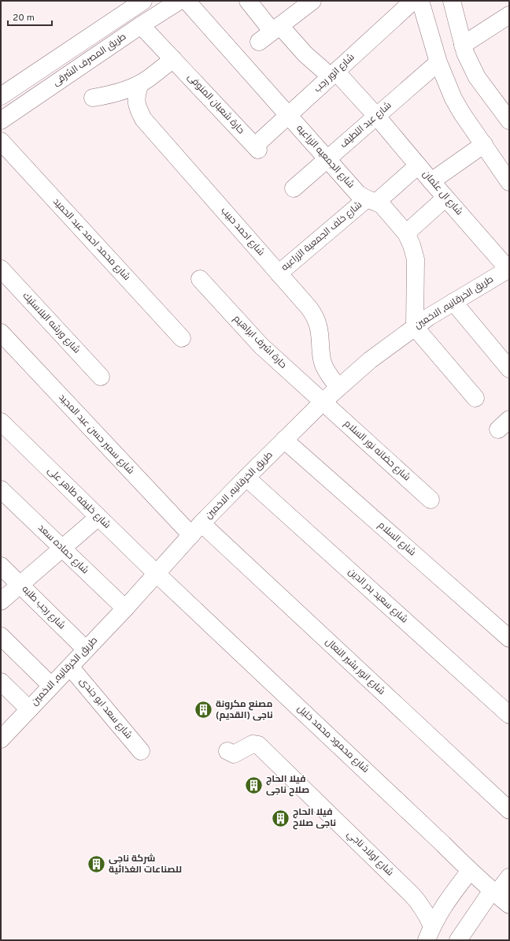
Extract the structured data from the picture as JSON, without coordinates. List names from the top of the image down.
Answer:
{
  "streets": {
    "street": [
      "طريق المصرف الشرقى",
      "شارع انور رجب",
      "حارة شعبان المنوفى",
      "شارع عبد اللطيف",
      "شارع الجمعيه الزراعيه",
      "شارع ال عثمان",
      "شارع احمد حبيب",
      "شارع خلف الجمعية الزراعيه",
      "شارع محمد احمد عبد الحميد",
      "طريق الخرقانيه, الاخمين",
      "شارع ورشه البلاستيك",
      "حارة اشرف ابراهيم",
      "شارع سمير حسن عبد المجيد",
      "شارع حضانه نور السلام",
      "شارع خليفه طاهر على",
      "شارع السلام",
      "شارع حماده سعد",
      "شارع سعيد بدر الدين",
      "شارع رجب طلبه",
      "شارع انور بشير النعال",
      "شارع سعد ابو جندى",
      "شارع محمود محمد خليل",
      "شارع اولاد ناجي"
    ]
  },
  "crossings": [
    ["طريق المصرف الشرقى", "حارة شعبان المنوفى"],
    ["شارع انور رجب", "حارة شعبان المنوفى"],
    ["شارع انور رجب", "شارع الجمعيه الزراعيه"],
    ["شارع انور رجب", "شارع ال عثمان"],
    ["شارع عبد اللطيف", "شارع الجمعيه الزراعيه"],
    ["شارع عبد اللطيف", "شارع ال عثمان"],
    ["شارع الجمعيه الزراعيه", "شارع خلف الجمعية الزراعيه"],
    ["شارع الجمعيه الزراعيه", "طريق الخرقانيه, الاخمين"],
    ["شارع ال عثمان", "شارع خلف الجمعية الزراعيه"],
    ["شارع ال عثمان", "طريق الخرقانيه, الاخمين"],
    ["شارع احمد حبيب", "شارع خلف الجمعية الزراعيه"],
    ["شارع احمد حبيب", "طريق الخرقانيه, الاخمين"],
    ["طريق الخرقانيه, الاخمين", "حارة اشرف ابراهيم"],
    ["طريق الخرقانيه, الاخمين", "شارع سمير حسن عبد المجيد"],
    ["طريق الخرقانيه, الاخمين", "شارع حضانه نور السلام"],
    ["طريق الخرقانيه, الاخمين", "شارع خليفه طاهر على"],
    ["طريق الخرقانيه, الاخمين", "شارع السلام"],
    ["طريق الخرقانيه, الاخمين", "شارع حماده سعد"],
    ["طريق الخرقانيه, الاخمين", "شارع سعيد بدر الدين"],
    ["طريق الخرقانيه, الاخمين", "شارع رجب طلبه"],
    ["طريق الخرقانيه, الاخمين", "شارع انور بشير النعال"],
    ["طريق الخرقانيه, الاخمين", "شارع سعد ابو جندى"],
    ["طريق الخرقانيه, الاخمين", "شارع محمود محمد خليل"],
    ["حارة اشرف ابراهيم", "شارع حضانه نور السلام"],
    ["شارع سمير حسن عبد المجيد", "شارع انور بشير النعال"],
    ["شارع خليفه طاهر على", "شارع محمود محمد خليل"],
    ["شارع محمود محمد خليل", "شارع اولاد ناجي"]
  ],
  "places": {
    "building": [
      "مصنع مكرونة ناجى (القديم)",
      "فيلا الحاج صلاح ناجى",
      "فيلا الحاج ناجى صلاح",
      "شركة ناجى للصناعات الغذائية"
    ]
  },
  "scale_bar": "20 m"
}
